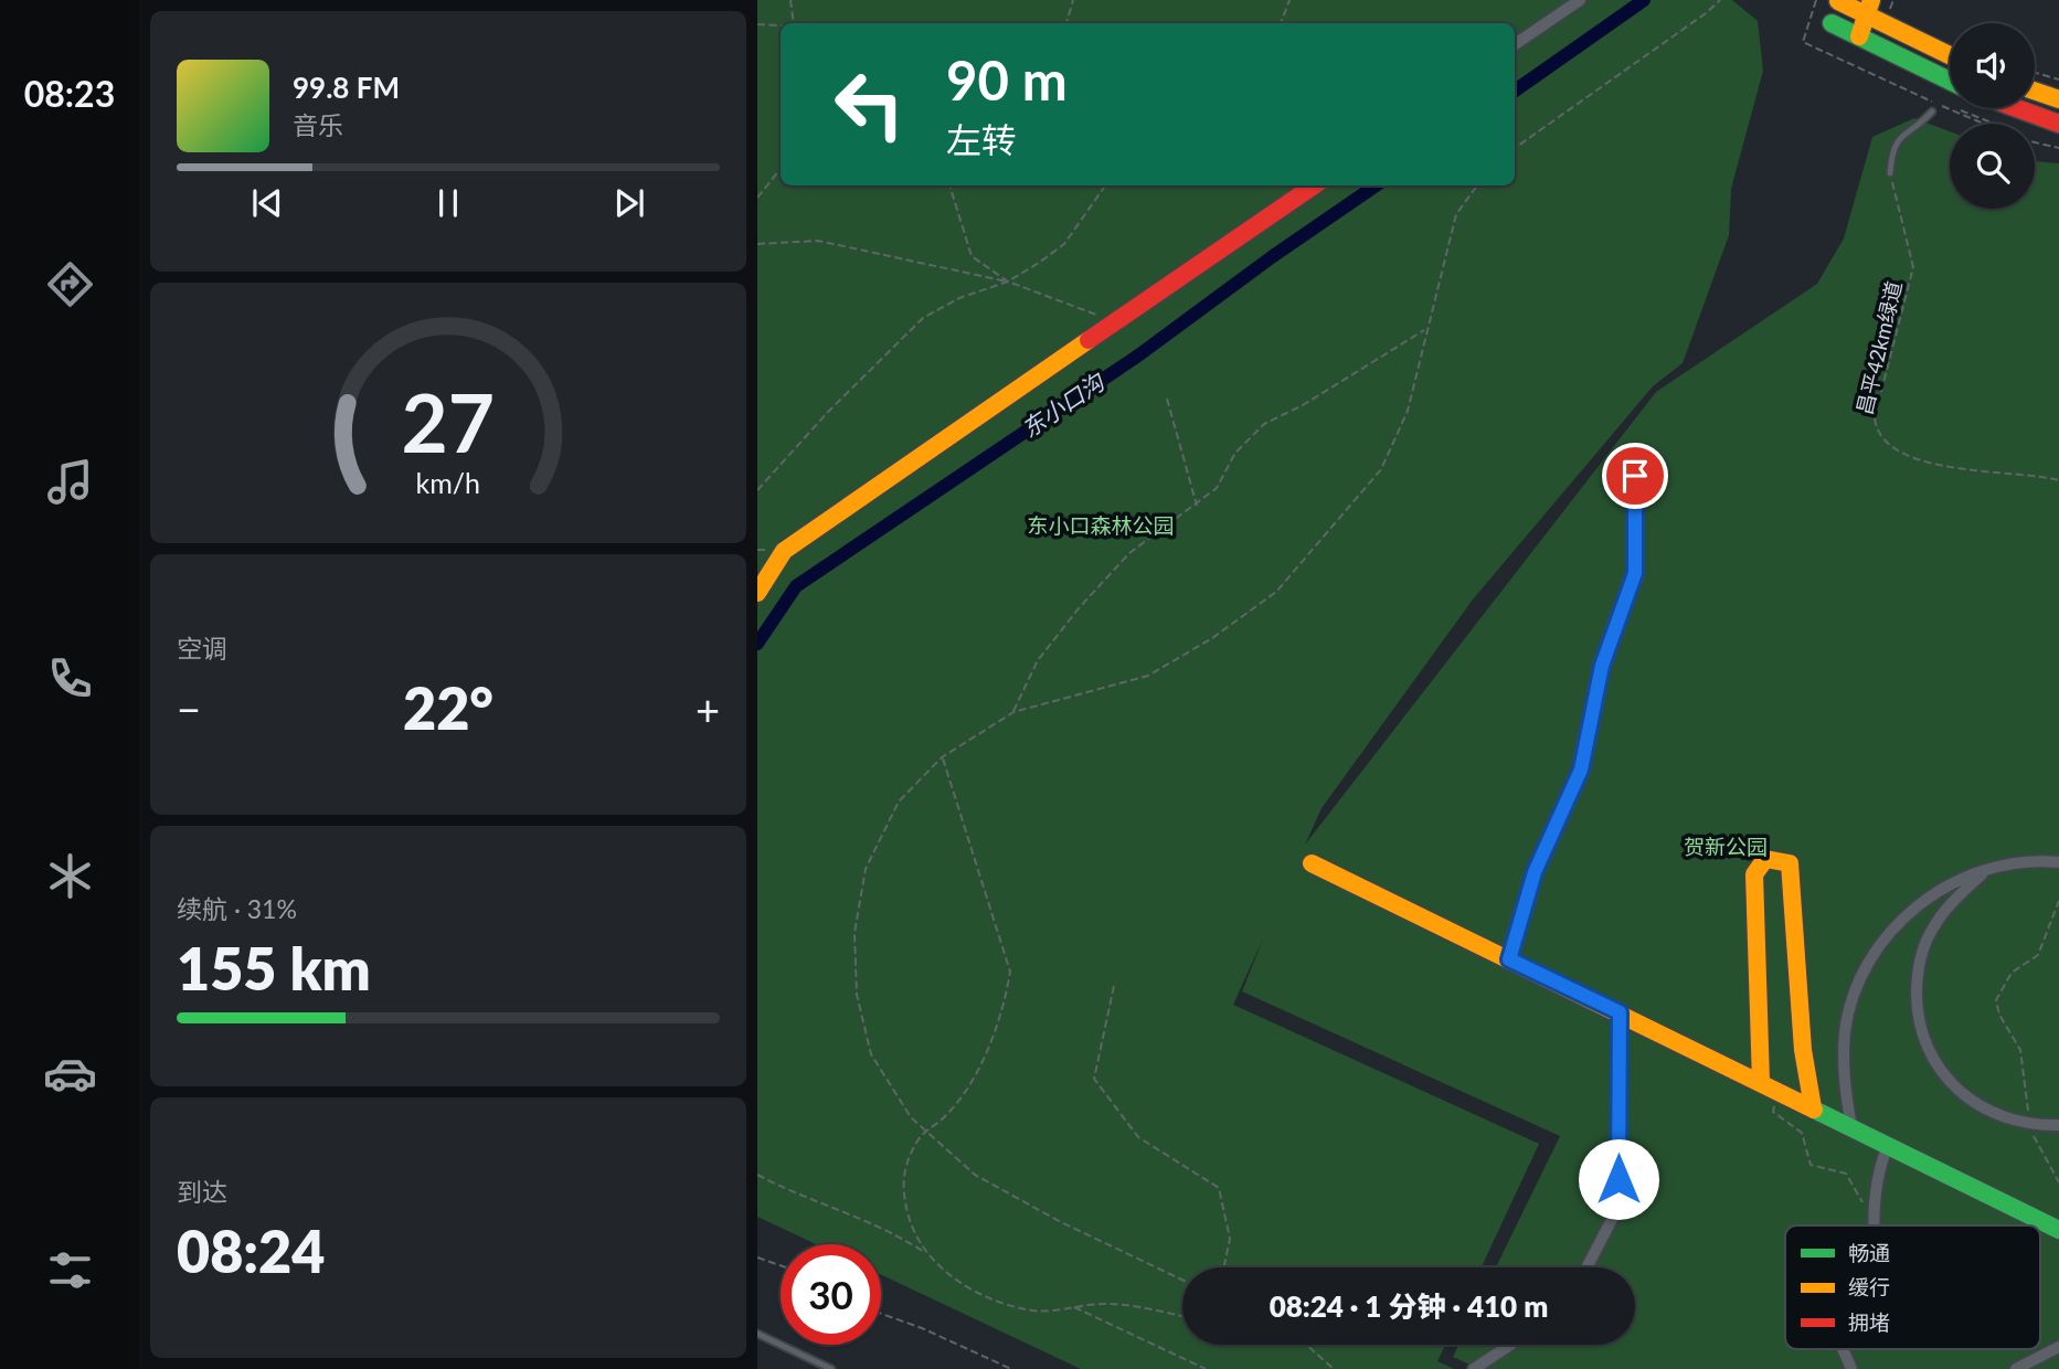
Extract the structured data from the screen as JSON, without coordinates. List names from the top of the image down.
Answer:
{
  "streets": {
    "path": ["昌平42km绿道"]
  },
  "water": ["东小口沟"],
  "parks": ["东小口森林公园", "贺新公园"],
  "legend": ["畅通", "缓行", "拥堵"],
  "page": {
    "tabs": "08:23",
    "turn": ["90 m", "左转"],
    "song": ["99.8 FM", "音乐"],
    "tile": [
      "空调",
      ["续航 · 31%", "155 km"],
      ["到达", "08:24"]
    ],
    "heat": ["−", "22°", "+"],
    "limit": "30",
    "trip": "08:24 · 1 分钟 · 410 m",
    "gauge": ["27", "km/h"]
  }
}
